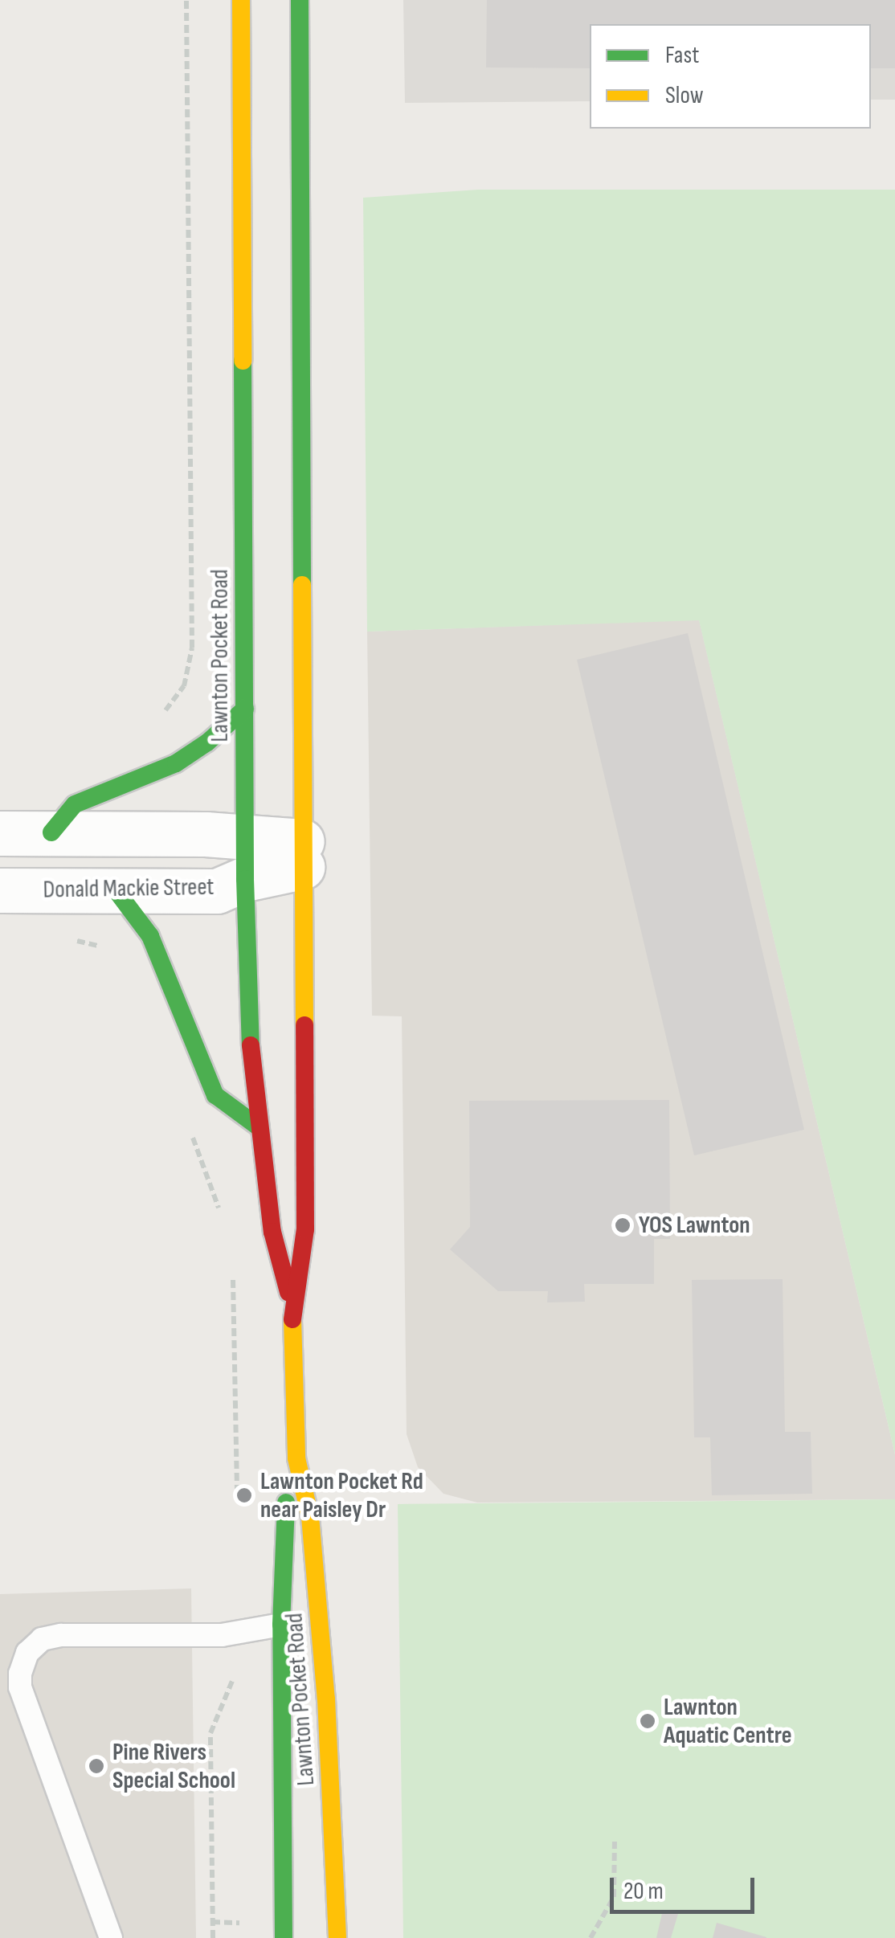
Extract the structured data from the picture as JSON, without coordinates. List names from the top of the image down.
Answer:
{
  "streets": {
    "main road": ["Lawnton Pocket Road"],
    "street": ["Donald Mackie Street"]
  },
  "crossings": [
    ["Lawnton Pocket Road", "Donald Mackie Street"]
  ],
  "places": [
    "YOS Lawnton",
    "Lawnton Pocket Rd near Paisley Dr",
    "Lawnton Aquatic Centre",
    "Pine Rivers Special School"
  ],
  "legend": ["Fast", "Slow"],
  "scale_bar": "20 m"
}
